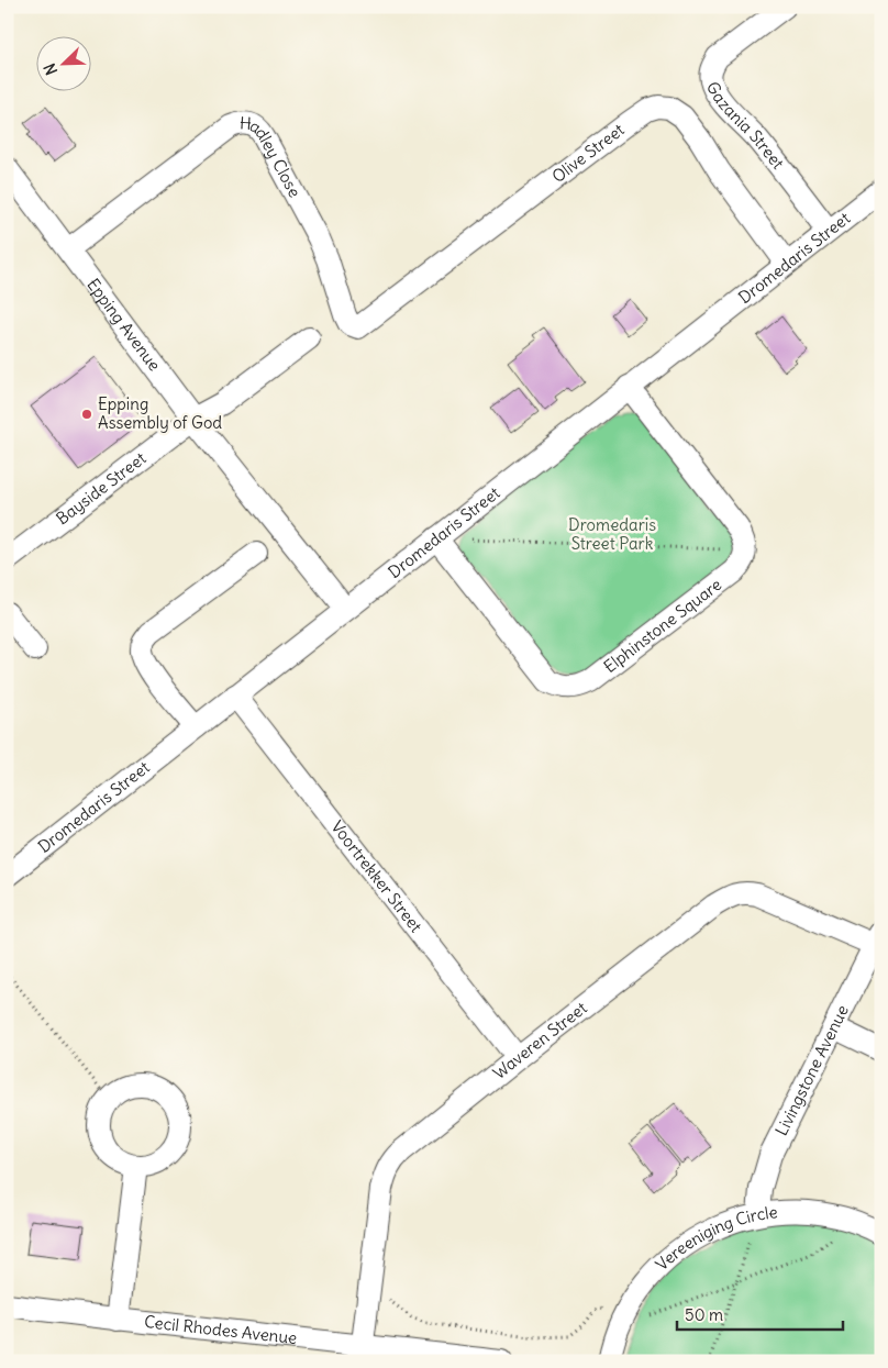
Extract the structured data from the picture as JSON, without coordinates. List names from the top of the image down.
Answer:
{
  "streets": {
    "street": [
      "Gazania Street",
      "Olive Street",
      "Hadley Close",
      "Dromedaris Street",
      "Epping Avenue",
      "Bayside Street",
      "Elphinstone Square",
      "Voortrekker Street",
      "Waveren Street",
      "Livingstone Avenue",
      "Vereeniging Circle",
      "Cecil Rhodes Avenue"
    ]
  },
  "crossings": [
    ["Gazania Street", "Dromedaris Street"],
    ["Olive Street", "Hadley Close"],
    ["Olive Street", "Dromedaris Street"],
    ["Hadley Close", "Epping Avenue"],
    ["Dromedaris Street", "Epping Avenue"],
    ["Dromedaris Street", "Elphinstone Square"],
    ["Dromedaris Street", "Voortrekker Street"],
    ["Epping Avenue", "Bayside Street"],
    ["Voortrekker Street", "Waveren Street"],
    ["Waveren Street", "Livingstone Avenue"],
    ["Waveren Street", "Cecil Rhodes Avenue"],
    ["Livingstone Avenue", "Vereeniging Circle"]
  ],
  "parks": ["Dromedaris Street Park"],
  "places": ["Epping Assembly of God"],
  "scale_bar": "50 m",
  "north": "bottom left"
}
